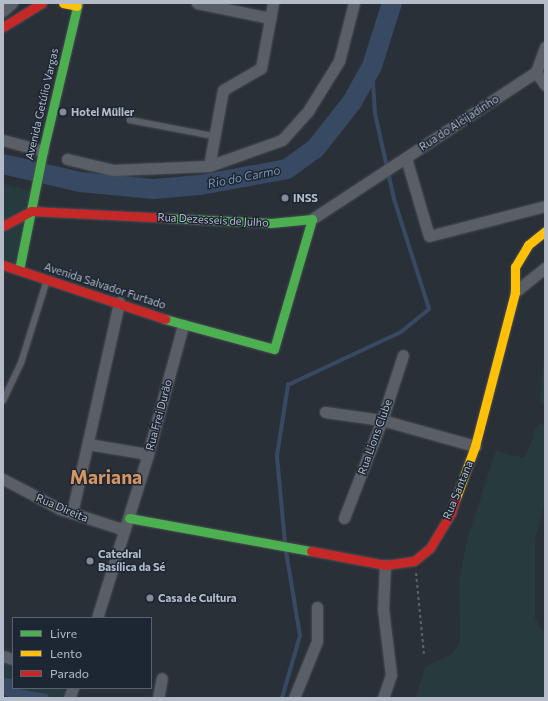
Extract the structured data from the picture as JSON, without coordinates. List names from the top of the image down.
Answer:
{
  "streets": {
    "street": [
      "Avenida Getúlio Vargas",
      "Rua do Aleijadinho",
      "Rua Dezesseis de Julho",
      "Avenida Salvador Furtado",
      "Rua Frei Durão",
      "Rua Lions Clube",
      "Rua Santana",
      "Rua Direita"
    ]
  },
  "crossings": [
    ["Avenida Getúlio Vargas", "Rua Dezesseis de Julho"],
    ["Avenida Getúlio Vargas", "Avenida Salvador Furtado"],
    ["Rua do Aleijadinho", "Rua Dezesseis de Julho"],
    ["Rua Dezesseis de Julho", "Avenida Salvador Furtado"],
    ["Avenida Salvador Furtado", "Rua Frei Durão"],
    ["Rua Frei Durão", "Rua Direita"]
  ],
  "districts": ["Mariana"],
  "water": ["Rio do Carmo"],
  "places": [
    "Hotel Müller",
    "INSS",
    "Catedral Basílica da Sé",
    "Casa de Cultura"
  ],
  "legend": ["Livre", "Lento", "Parado"]
}
